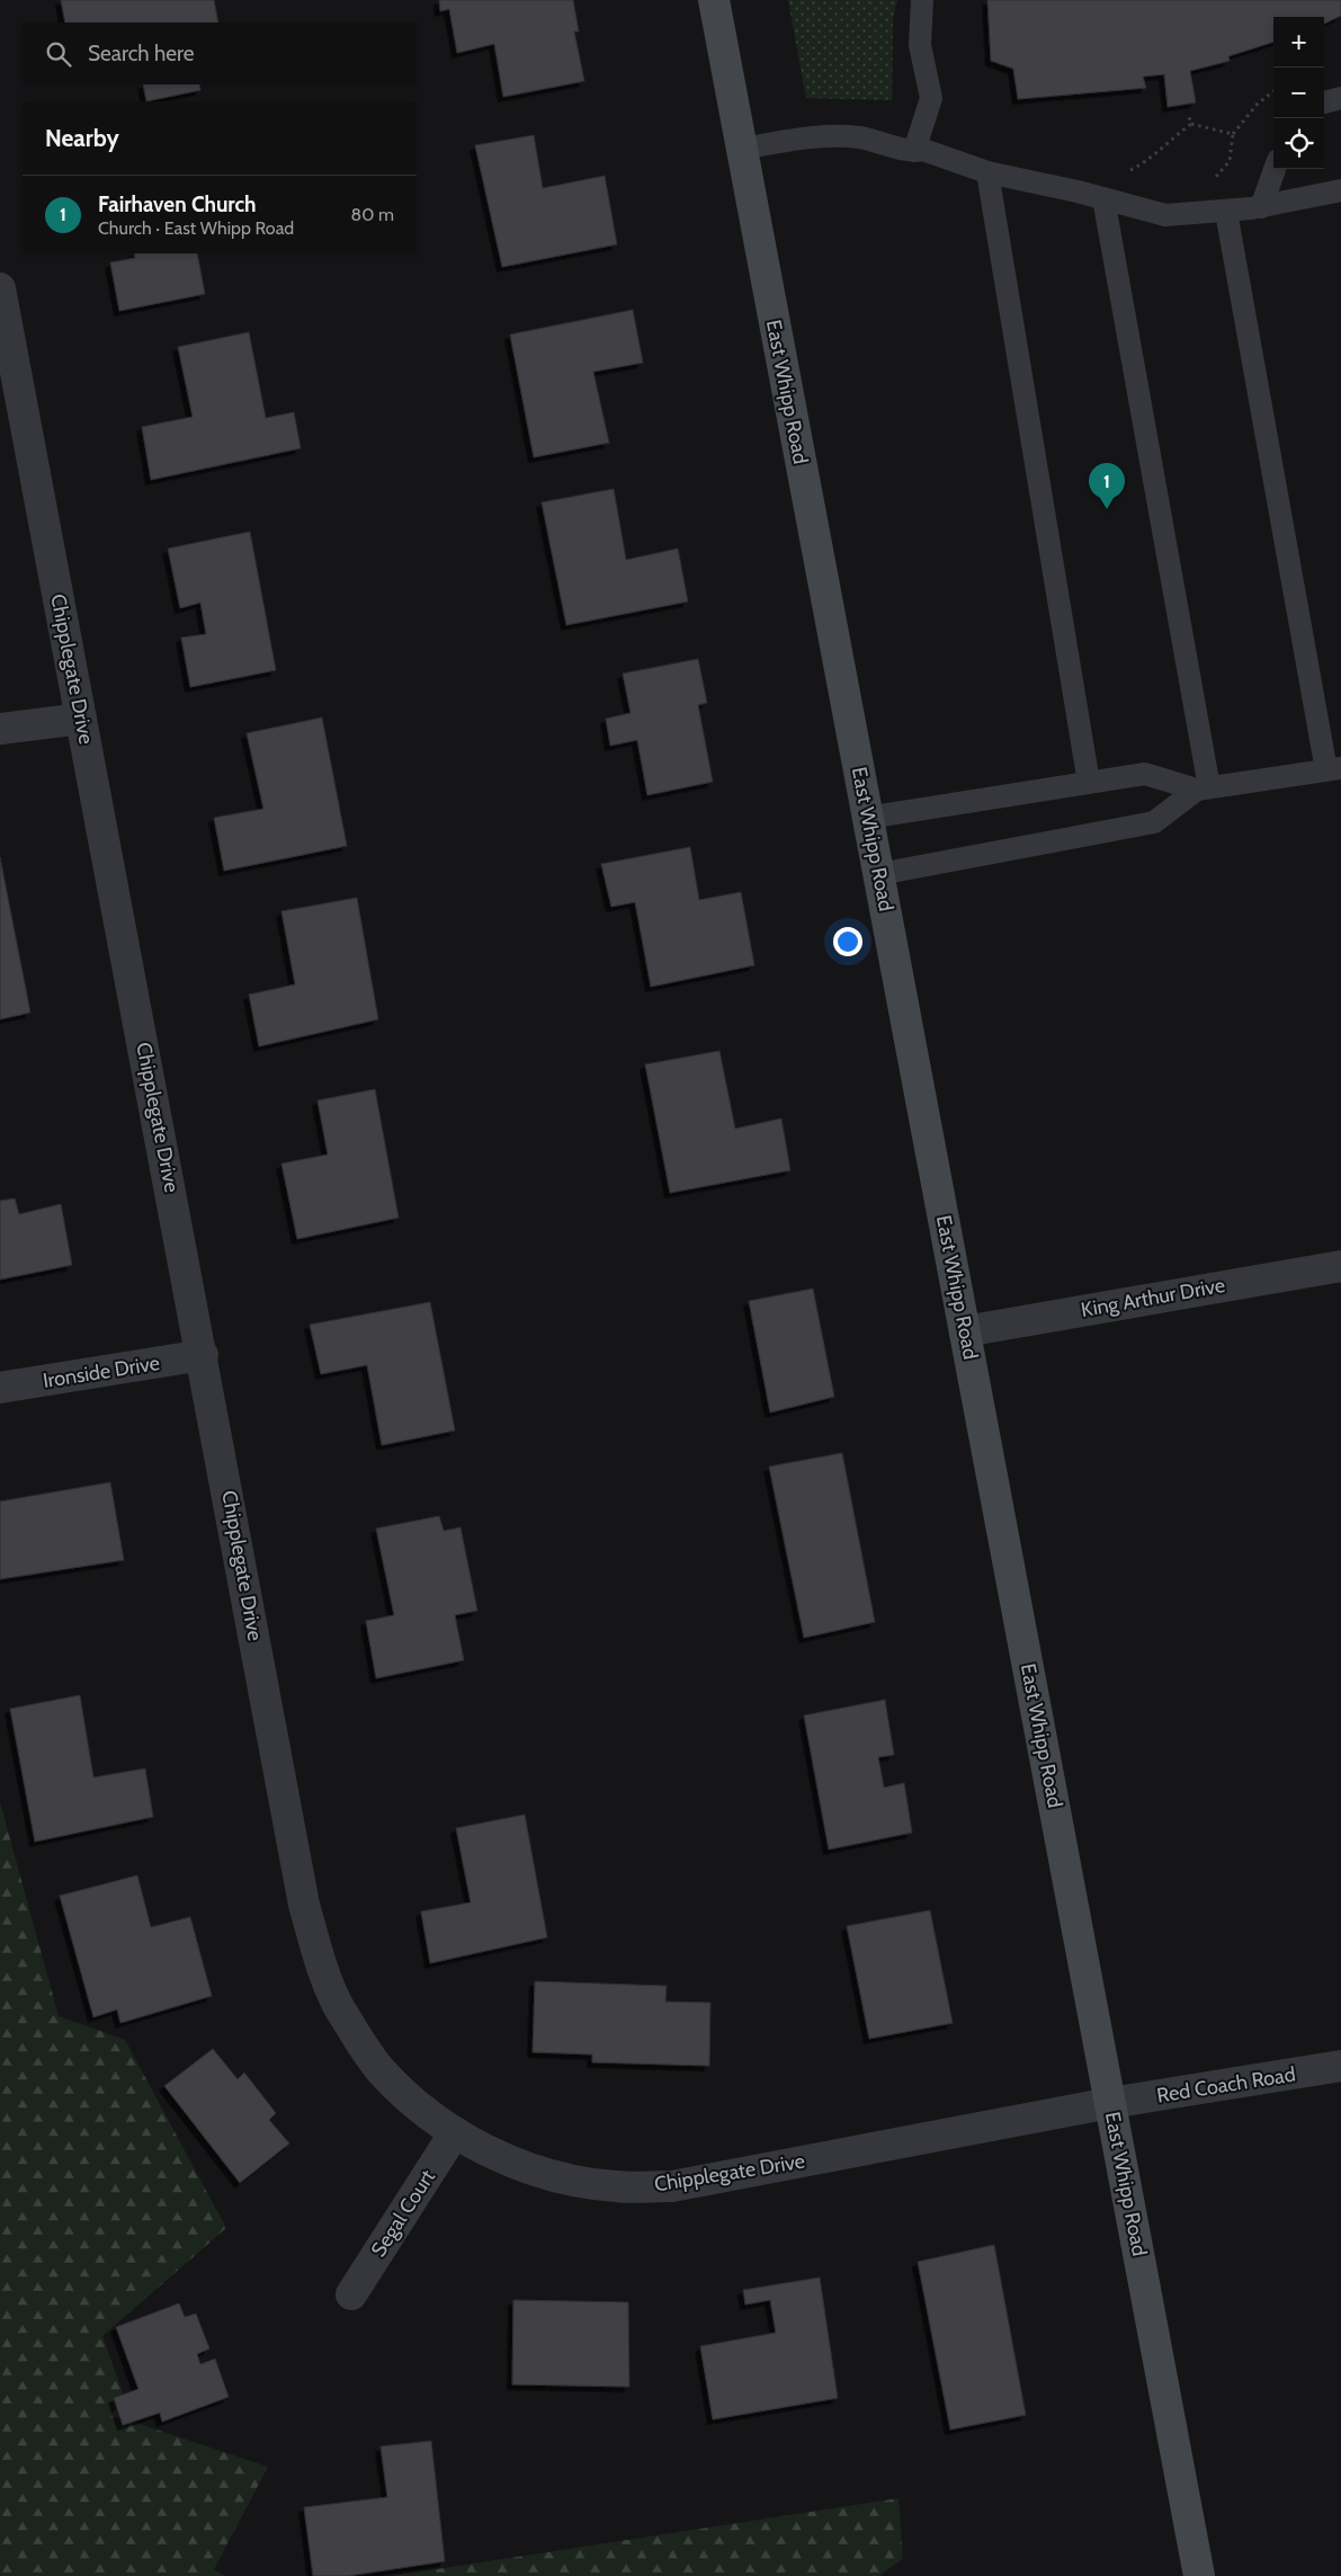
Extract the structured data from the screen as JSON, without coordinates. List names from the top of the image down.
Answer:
{
  "streets": {
    "main road": ["East Whipp Road"],
    "street": [
      "Chipplegate Drive",
      "King Arthur Drive",
      "Ironside Drive",
      "Red Coach Road",
      "Segal Court"
    ]
  },
  "crossings": [
    ["East Whipp Road", "Chipplegate Drive"],
    ["East Whipp Road", "King Arthur Drive"],
    ["East Whipp Road", "Red Coach Road"],
    ["Chipplegate Drive", "Ironside Drive"],
    ["Chipplegate Drive", "Red Coach Road"],
    ["Chipplegate Drive", "Segal Court"]
  ],
  "page": {
    "map_buttons": ["+", "−"],
    "search": "Search here",
    "heading": "Nearby",
    "list": [
      {
        "mark": "1",
        "name": "Fairhaven Church",
        "note": "Church · East Whipp Road",
        "value": "80 m"
      }
    ],
    "pins": "1"
  }
}
